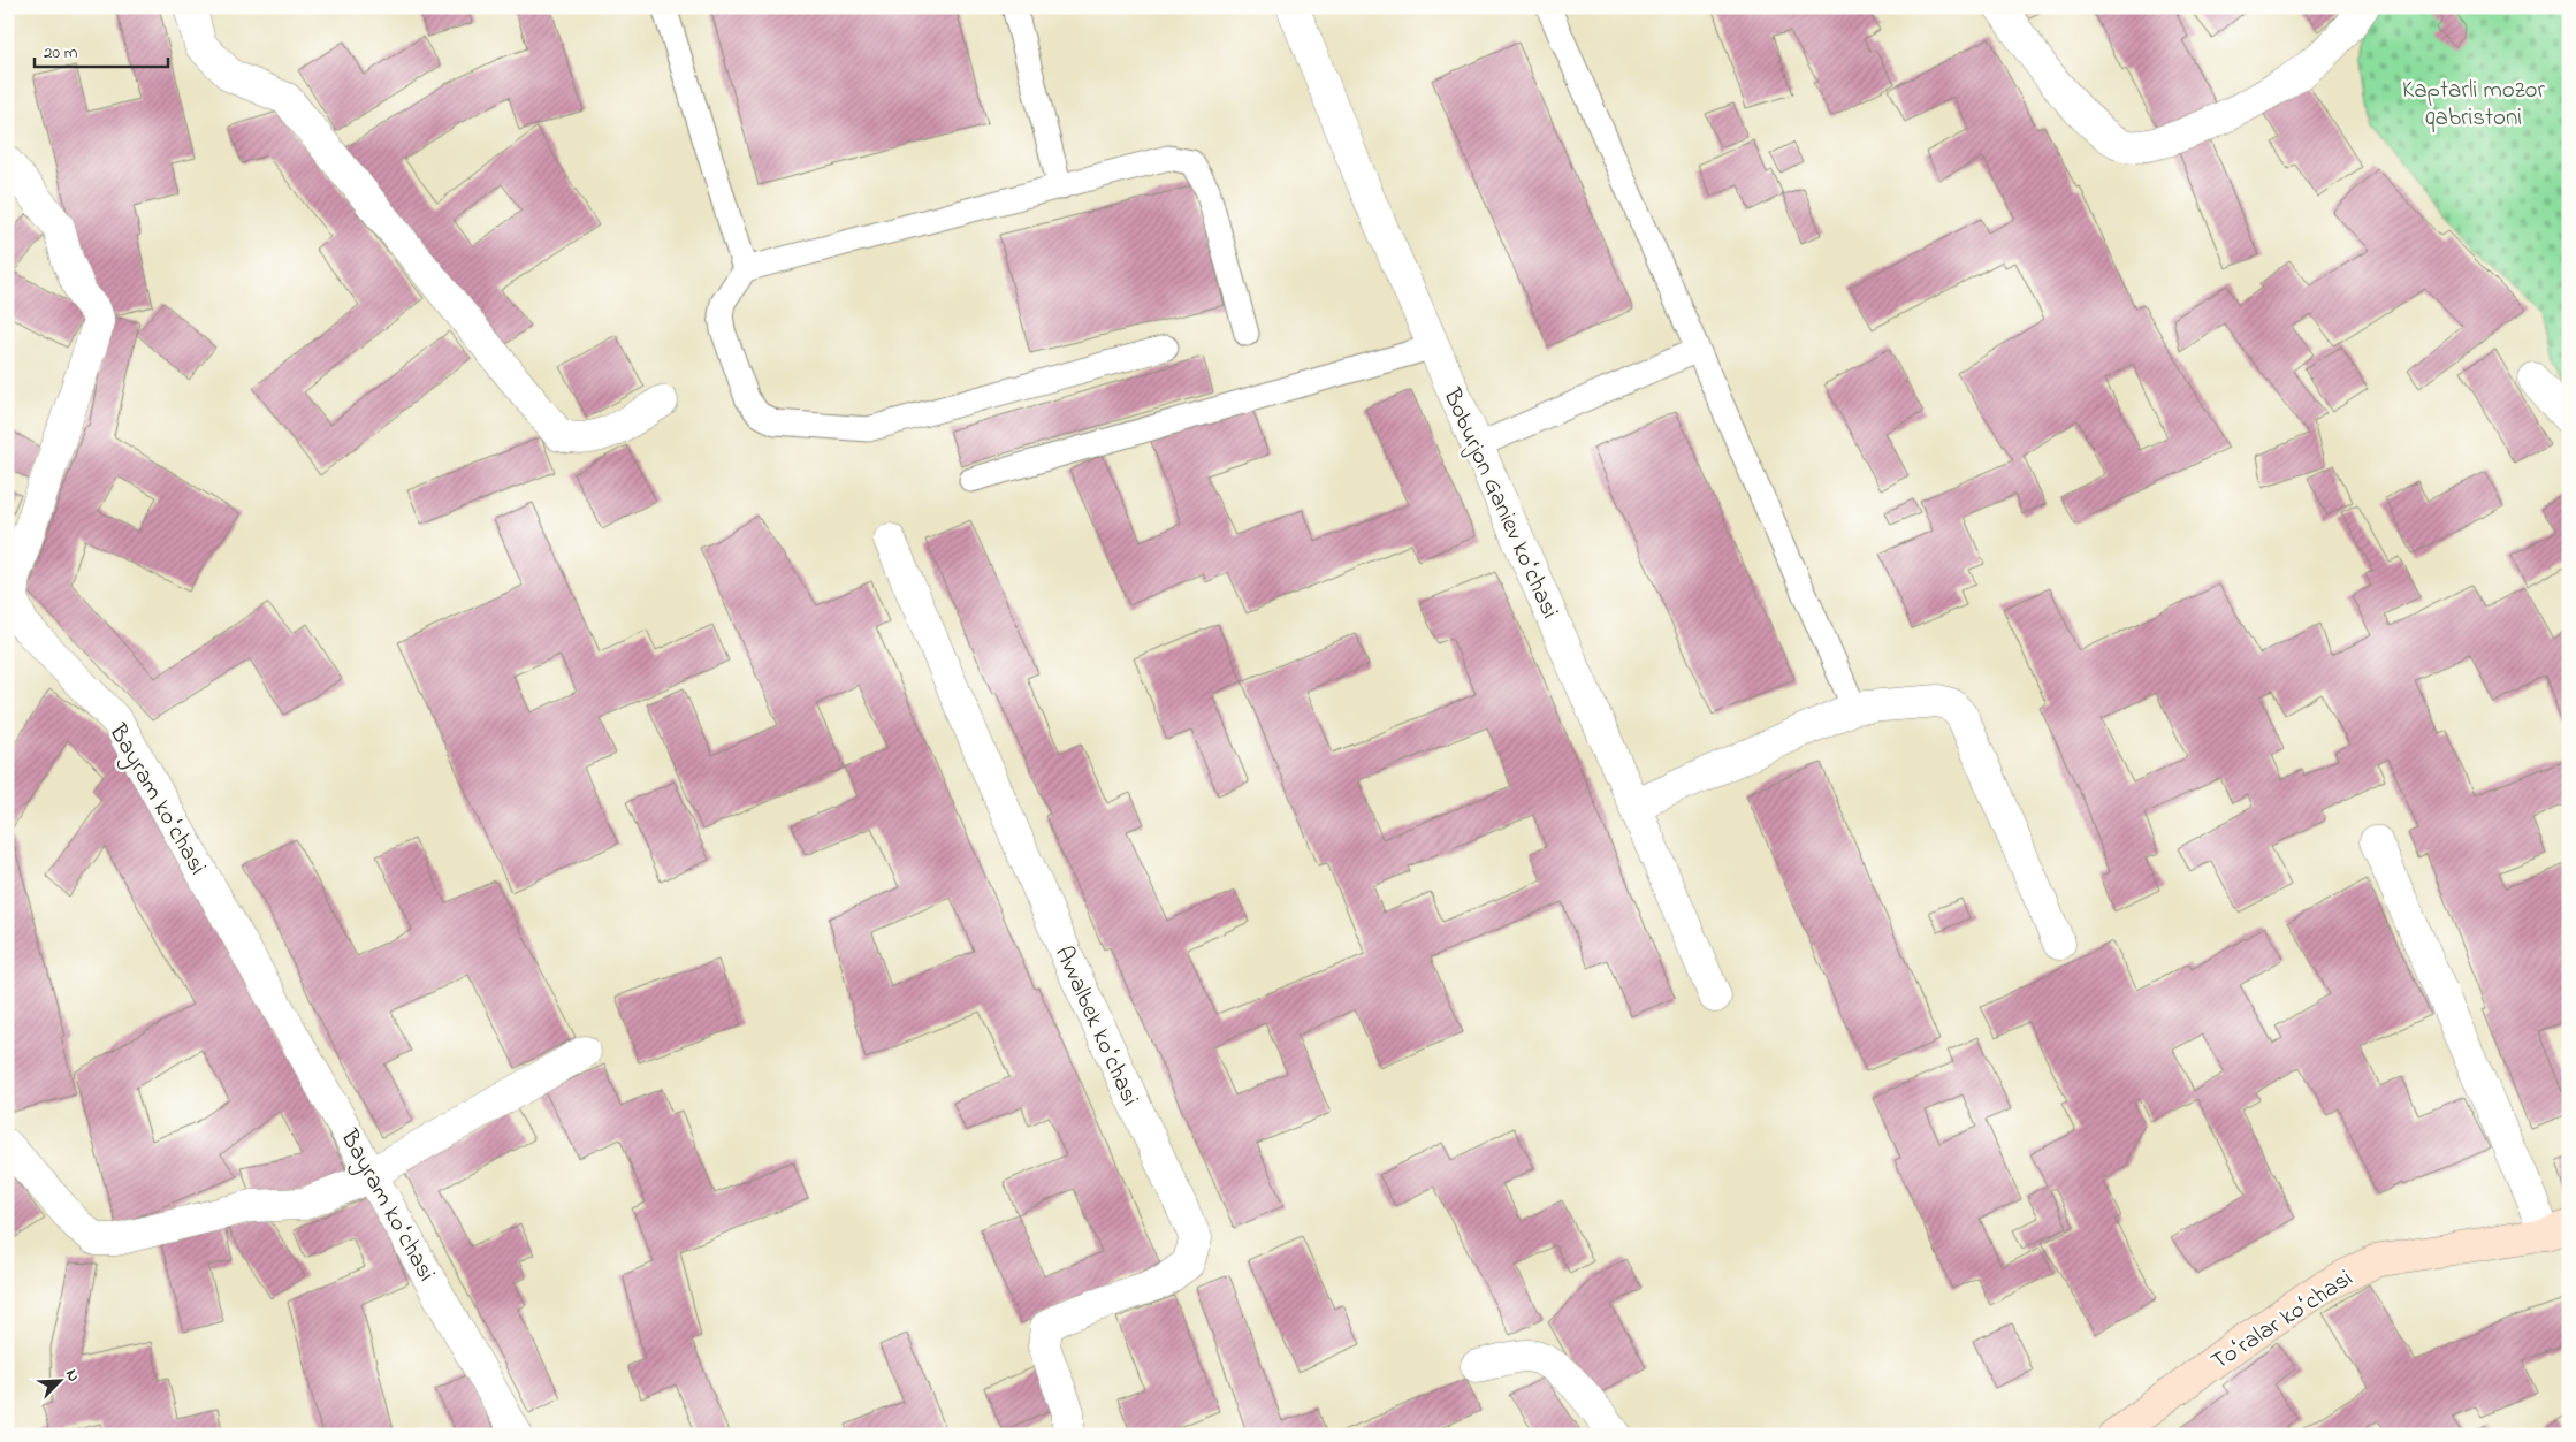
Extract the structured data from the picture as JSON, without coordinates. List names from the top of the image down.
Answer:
{
  "streets": {
    "street": [
      "Boburjon Ganiev koʻchasi",
      "Bayram koʻchasi",
      "Avvalbek koʻchasi",
      "Toʻralar koʻchasi"
    ]
  },
  "parks": ["Kaptarli mozor qabristoni"],
  "scale_bar": "20 m",
  "north": "top right"
}
